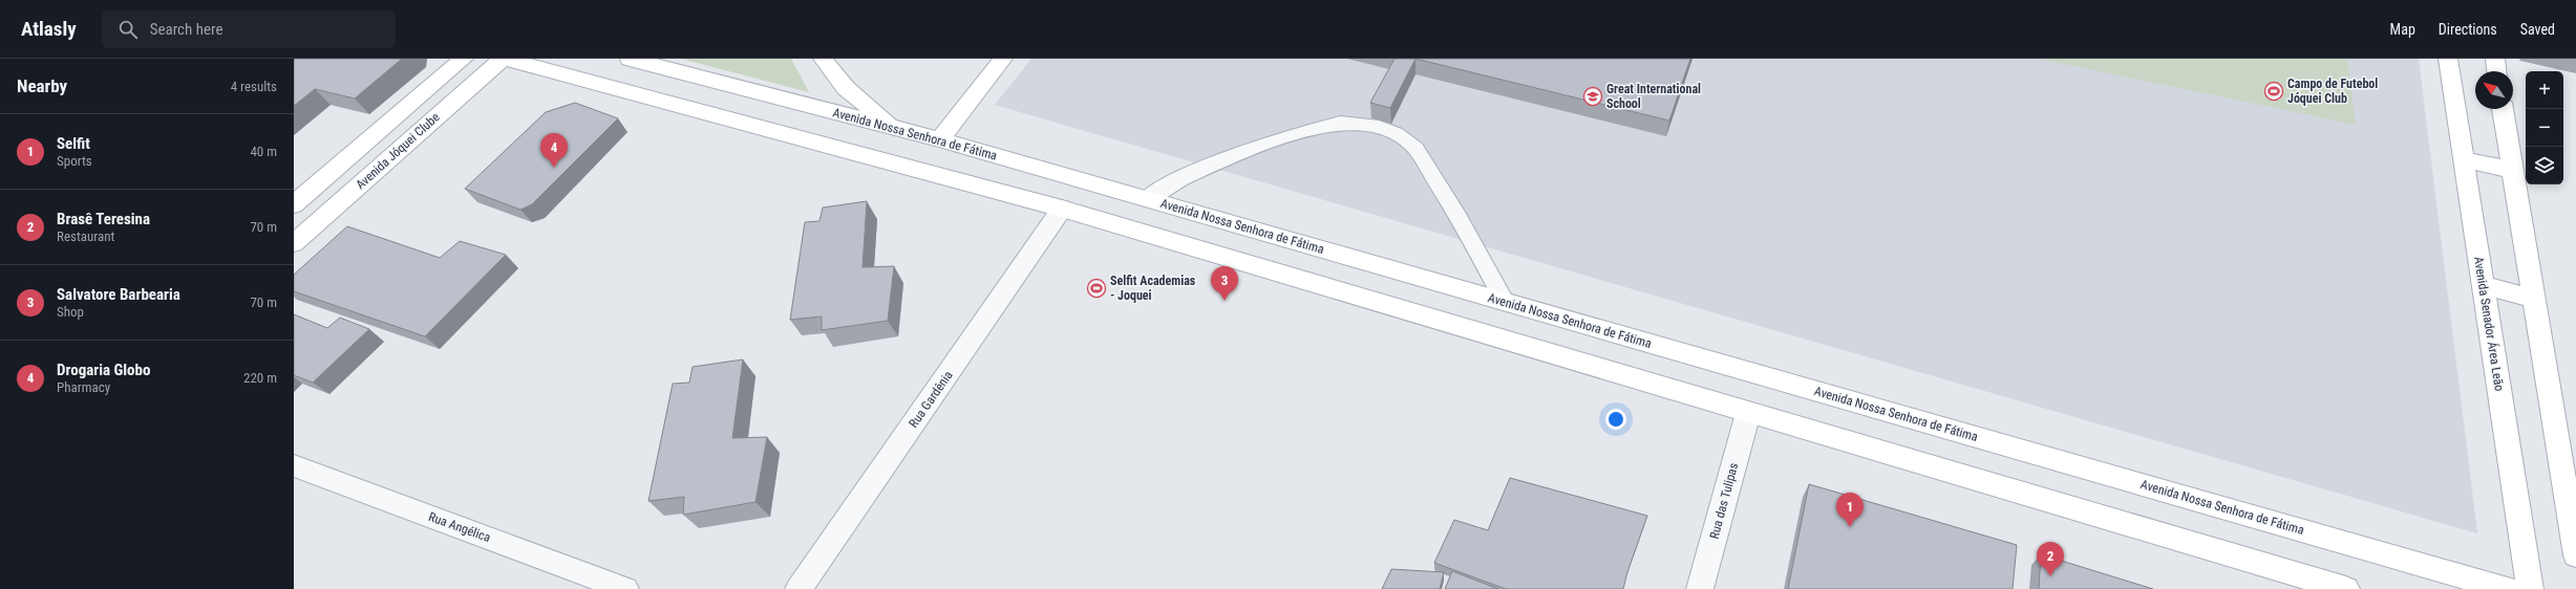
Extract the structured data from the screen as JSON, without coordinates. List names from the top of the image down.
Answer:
{
  "streets": {
    "main road": ["Avenida Nossa Senhora de Fátima", "Avenida Jóquei Clube", "Avenida Senador Área Leão"],
    "street": ["Rua Gardênia", "Rua das Tulipas", "Rua Angélica"]
  },
  "places": {
    "sports": ["Campo de Futebol Jóquei Club", "Selfit Academias - Joquei"],
    "school or university": ["Great International School"]
  },
  "north": "top left",
  "page": {
    "header": "Atlasly",
    "search": "Search here",
    "nav": ["Map", "Directions", "Saved"],
    "heading": ["Nearby", "4 results"],
    "map_buttons": ["+", "−"],
    "list": [
      {
        "mark": "1",
        "name": "Selfit",
        "note": "Sports",
        "value": "40 m"
      },
      {
        "mark": "2",
        "name": "Brasê Teresina",
        "note": "Restaurant",
        "value": "70 m"
      },
      {
        "mark": "3",
        "name": "Salvatore Barbearia",
        "note": "Shop",
        "value": "70 m"
      },
      {
        "mark": "4",
        "name": "Drogaria Globo",
        "note": "Pharmacy",
        "value": "220 m"
      }
    ],
    "pins": [
      "4",
      "3",
      "1",
      "2"
    ]
  }
}
